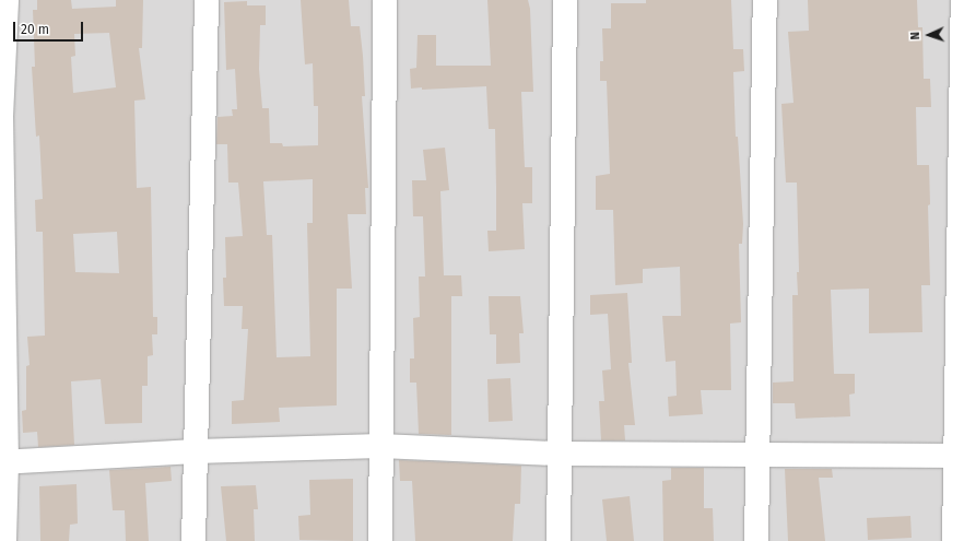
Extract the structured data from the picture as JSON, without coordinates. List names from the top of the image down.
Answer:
{
  "scale_bar": "20 m",
  "north": "left"
}
